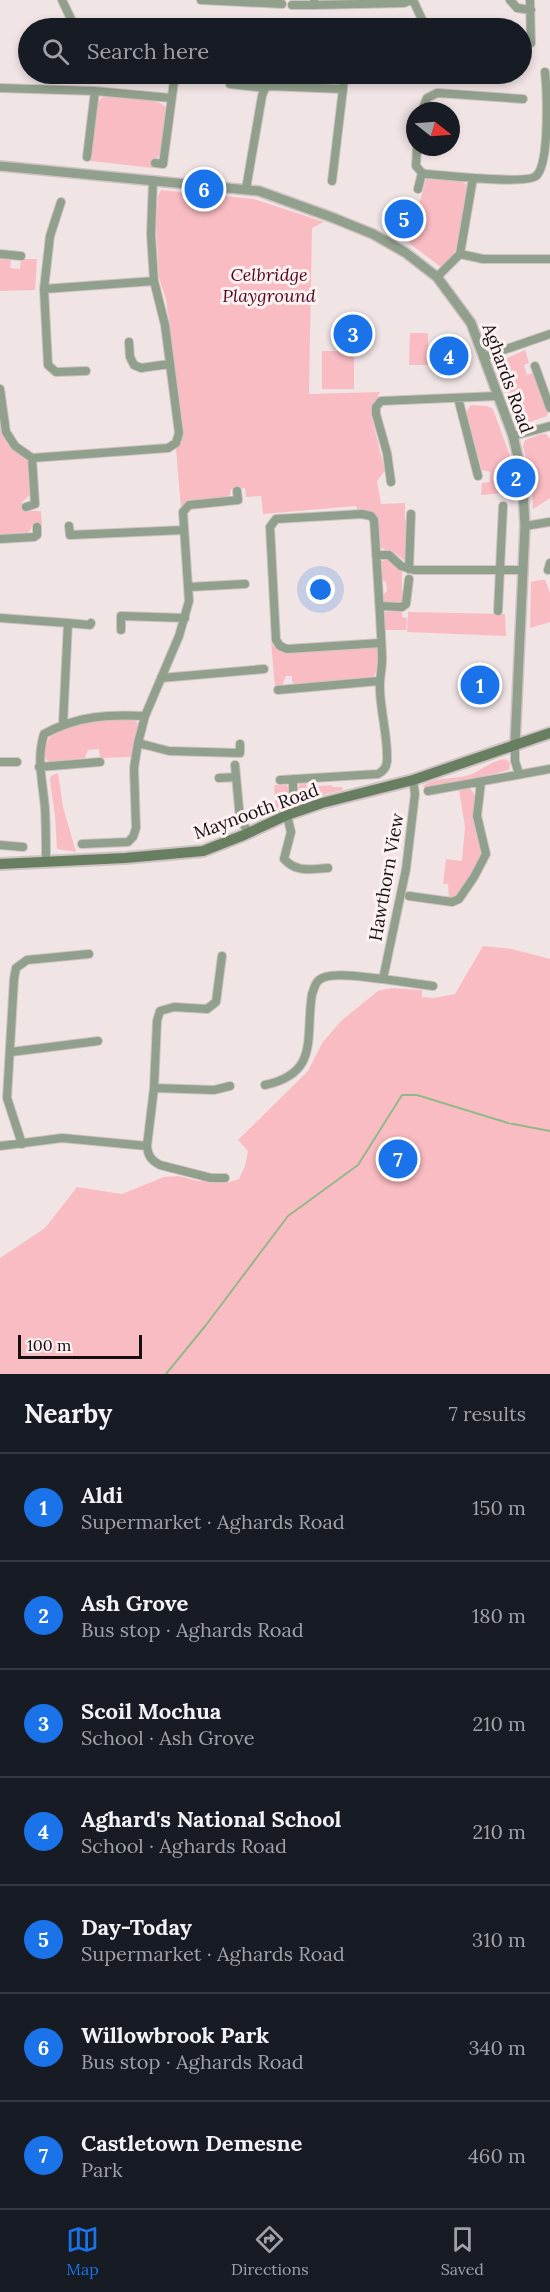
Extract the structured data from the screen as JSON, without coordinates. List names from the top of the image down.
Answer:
{
  "streets": {
    "main road": ["Maynooth Road"],
    "street": ["Aghards Road", "Hawthorn View"]
  },
  "crossings": [
    ["Aghards Road", "Maynooth Road"],
    ["Maynooth Road", "Hawthorn View"]
  ],
  "parks": ["Celbridge Playground"],
  "scale_bar": "100 m",
  "north": "right",
  "page": {
    "search": "Search here",
    "pins": [
      "6",
      "5",
      "3",
      "4",
      "2",
      "1",
      "7"
    ],
    "scale": "100 m",
    "heading": ["Nearby", "7 results"],
    "list": [
      {
        "mark": "1",
        "name": "Aldi",
        "note": "Supermarket · Aghards Road",
        "value": "150 m"
      },
      {
        "mark": "2",
        "name": "Ash Grove",
        "note": "Bus stop · Aghards Road",
        "value": "180 m"
      },
      {
        "mark": "3",
        "name": "Scoil Mochua",
        "note": "School · Ash Grove",
        "value": "210 m"
      },
      {
        "mark": "4",
        "name": "Aghard's National School",
        "note": "School · Aghards Road",
        "value": "210 m"
      },
      {
        "mark": "5",
        "name": "Day-Today",
        "note": "Supermarket · Aghards Road",
        "value": "310 m"
      },
      {
        "mark": "6",
        "name": "Willowbrook Park",
        "note": "Bus stop · Aghards Road",
        "value": "340 m"
      },
      {
        "mark": "7",
        "name": "Castletown Demesne",
        "note": "Park",
        "value": "460 m"
      }
    ],
    "nav": ["Map", "Directions", "Saved"]
  }
}
